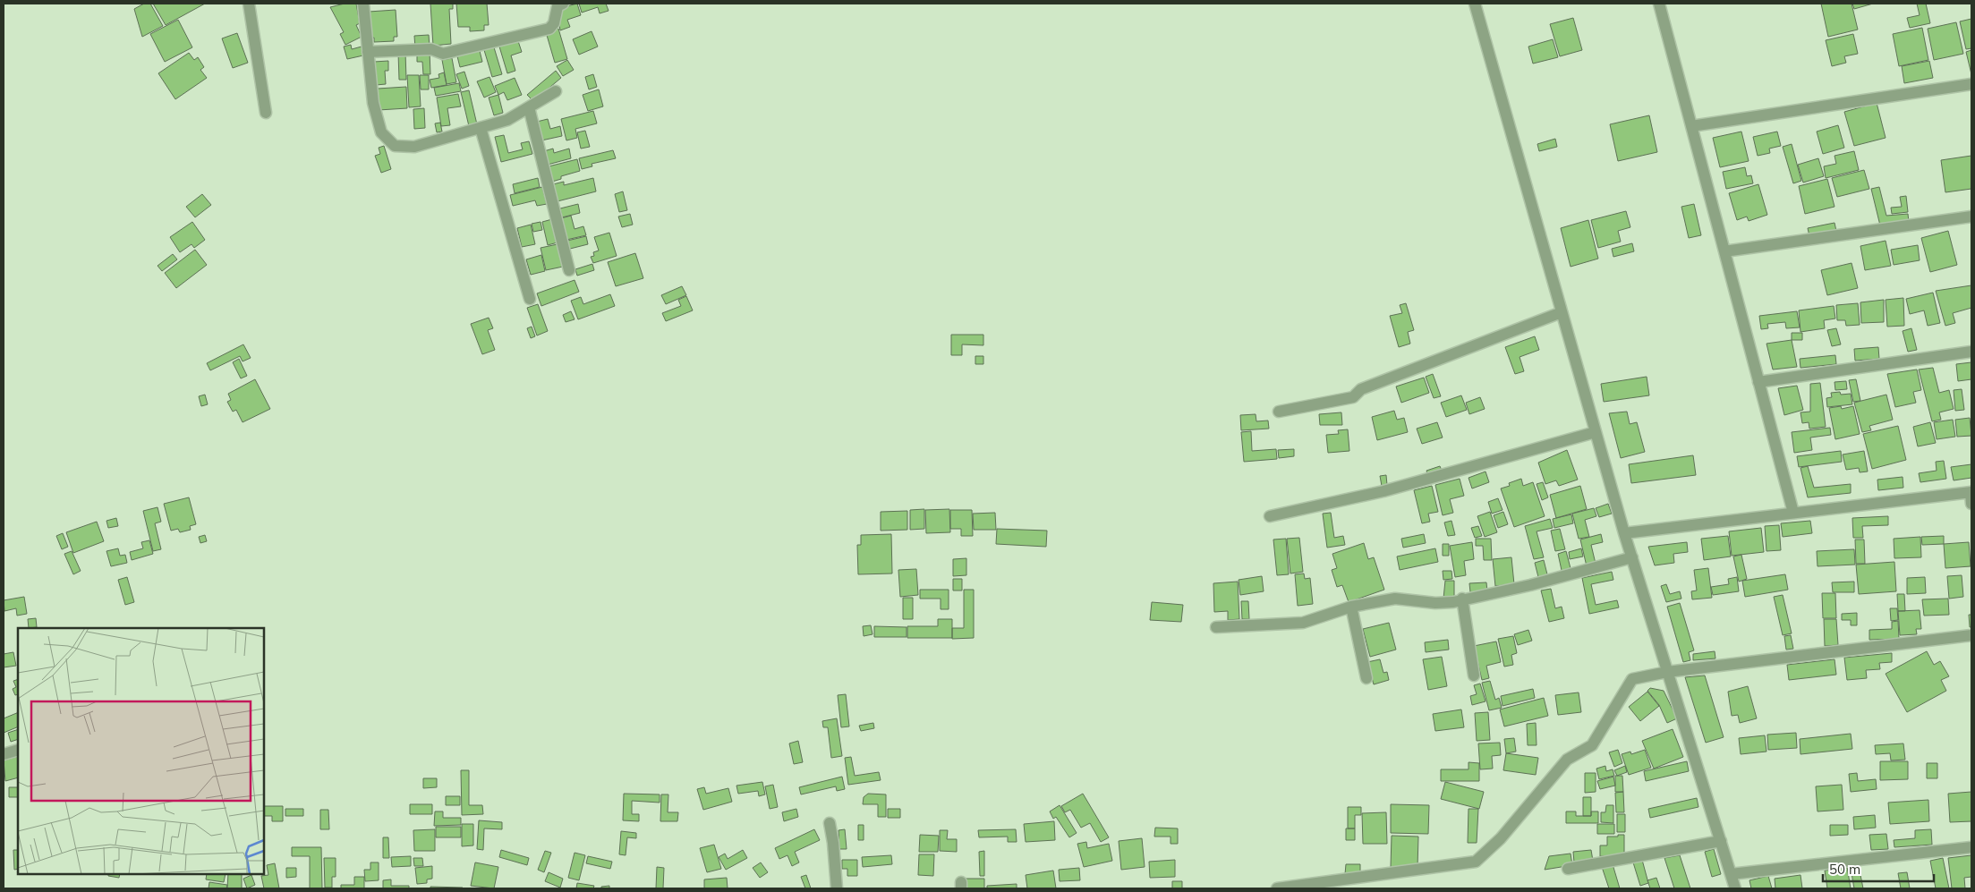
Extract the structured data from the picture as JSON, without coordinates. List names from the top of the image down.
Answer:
{
  "scale_bar": "50 m"
}
